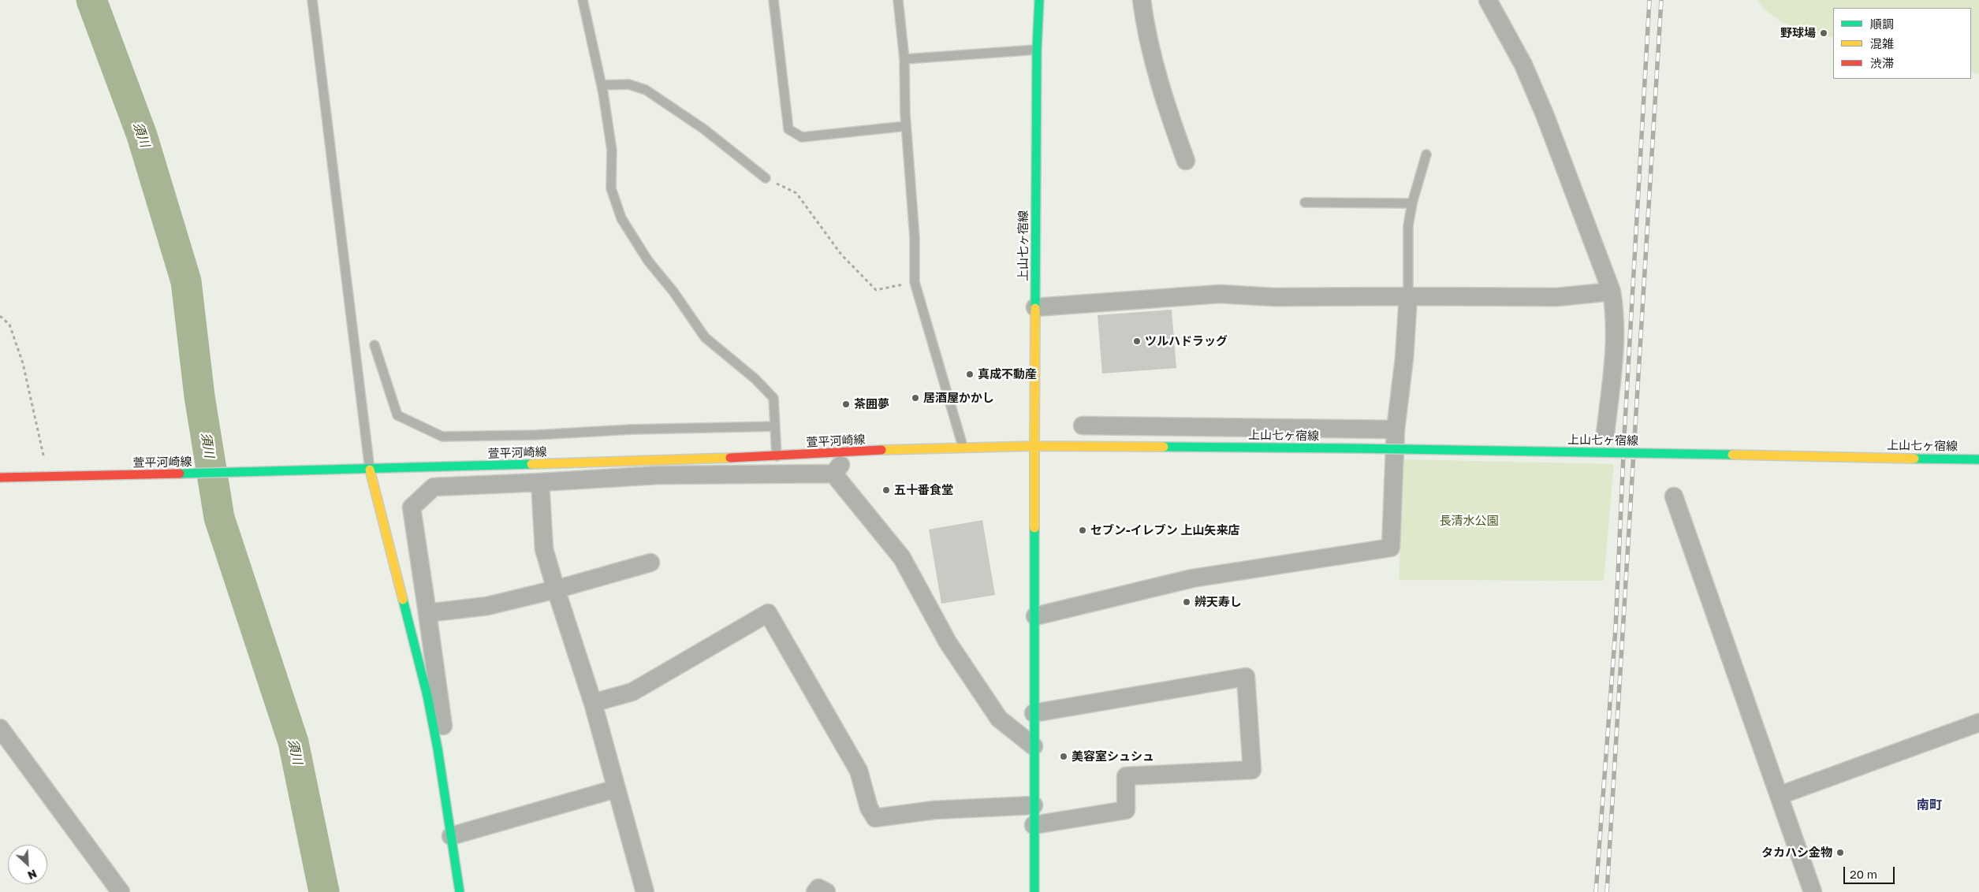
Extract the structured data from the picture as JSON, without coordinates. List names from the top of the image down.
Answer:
{
  "streets": {
    "main road": ["上山七ヶ宿線", "萱平河崎線"]
  },
  "crossings": [
    ["上山七ヶ宿線", "萱平河崎線"]
  ],
  "districts": ["南町"],
  "water": ["須川"],
  "parks": ["長清水公園"],
  "places": [
    "野球場",
    "ツルハドラッグ",
    "真成不動産",
    "居酒屋かかし",
    "茶囲夢",
    "五十番食堂",
    "セブン-イレブン 上山矢来店",
    "辨天寿し",
    "美容室シュシュ",
    "タカハシ金物"
  ],
  "legend": ["順調", "混雑", "渋滞"],
  "scale_bar": "20 m",
  "north": "bottom right"
}
